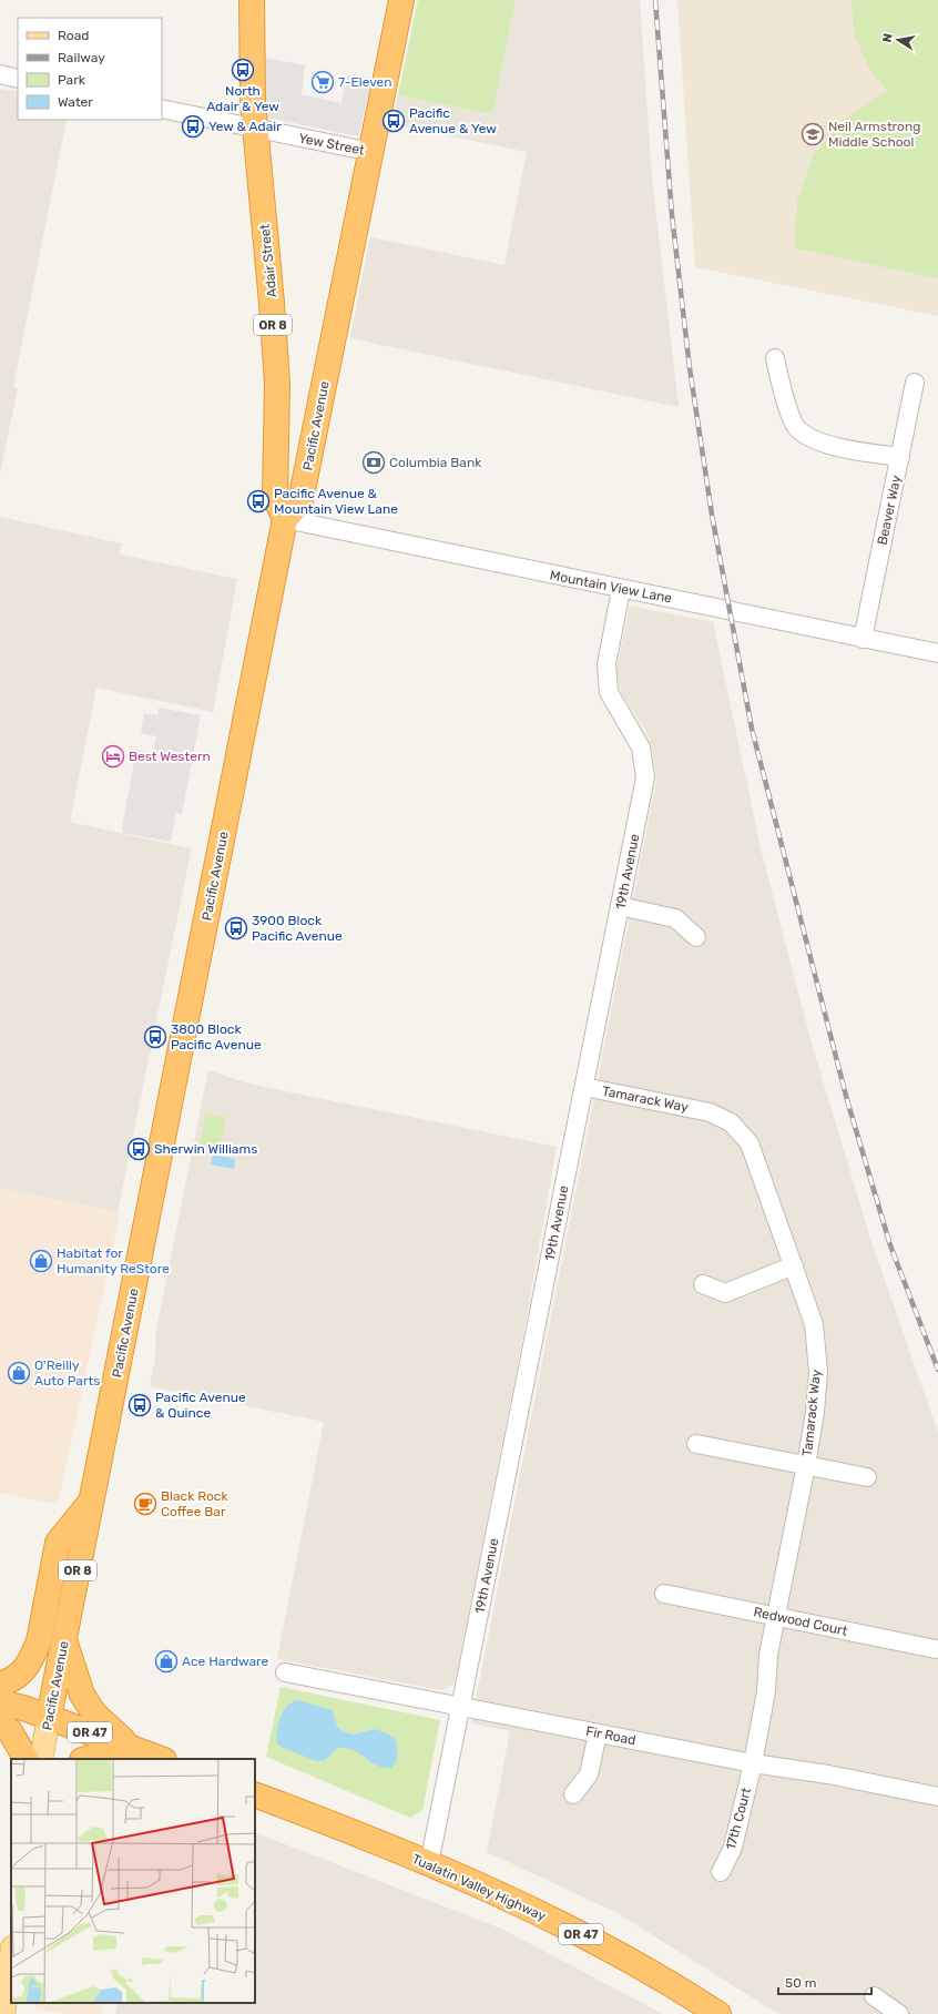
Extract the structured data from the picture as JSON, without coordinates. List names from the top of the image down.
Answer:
{
  "streets": {
    "highway": [
      "Adair Street",
      "OR 8",
      "Pacific Avenue",
      "OR 47",
      "Tualatin Valley Highway"
    ],
    "street": [
      "Yew Street",
      "Beaver Way",
      "Mountain View Lane",
      "19th Avenue",
      "Tamarack Way",
      "Redwood Court",
      "Fir Road",
      "17th Court"
    ]
  },
  "crossings": [
    ["Yew Street", "Adair Street"],
    ["Yew Street", "Pacific Avenue"],
    ["Adair Street", "Pacific Avenue"],
    ["Adair Street", "Mountain View Lane"],
    ["Pacific Avenue", "Mountain View Lane"],
    ["Pacific Avenue", "OR 47"],
    ["Beaver Way", "Mountain View Lane"],
    ["Mountain View Lane", "19th Avenue"],
    ["19th Avenue", "Tamarack Way"],
    ["19th Avenue", "Fir Road"],
    ["19th Avenue", "Tualatin Valley Highway"],
    ["Tamarack Way", "Redwood Court"],
    ["Tamarack Way", "Fir Road"],
    ["Tamarack Way", "17th Court"],
    ["Fir Road", "17th Court"]
  ],
  "places": {
    "bus stop": [
      "North Adair & Yew",
      "Pacific Avenue & Yew",
      "Yew & Adair",
      "Pacific Avenue & Mountain View Lane",
      "3900 Block Pacific Avenue",
      "3800 Block Pacific Avenue",
      "Sherwin Williams",
      "Pacific Avenue & Quince"
    ],
    "supermarket": ["7-Eleven"],
    "school or university": ["Neil Armstrong Middle School"],
    "bank": ["Columbia Bank"],
    "hotel": ["Best Western"],
    "shop": ["Habitat for Humanity ReStore", "O'Reilly Auto Parts", "Ace Hardware"],
    "cafe": ["Black Rock Coffee Bar"]
  },
  "legend": [
    "Road",
    "Railway",
    "Park",
    "Water"
  ],
  "scale_bar": "50 m",
  "north": "left"
}
